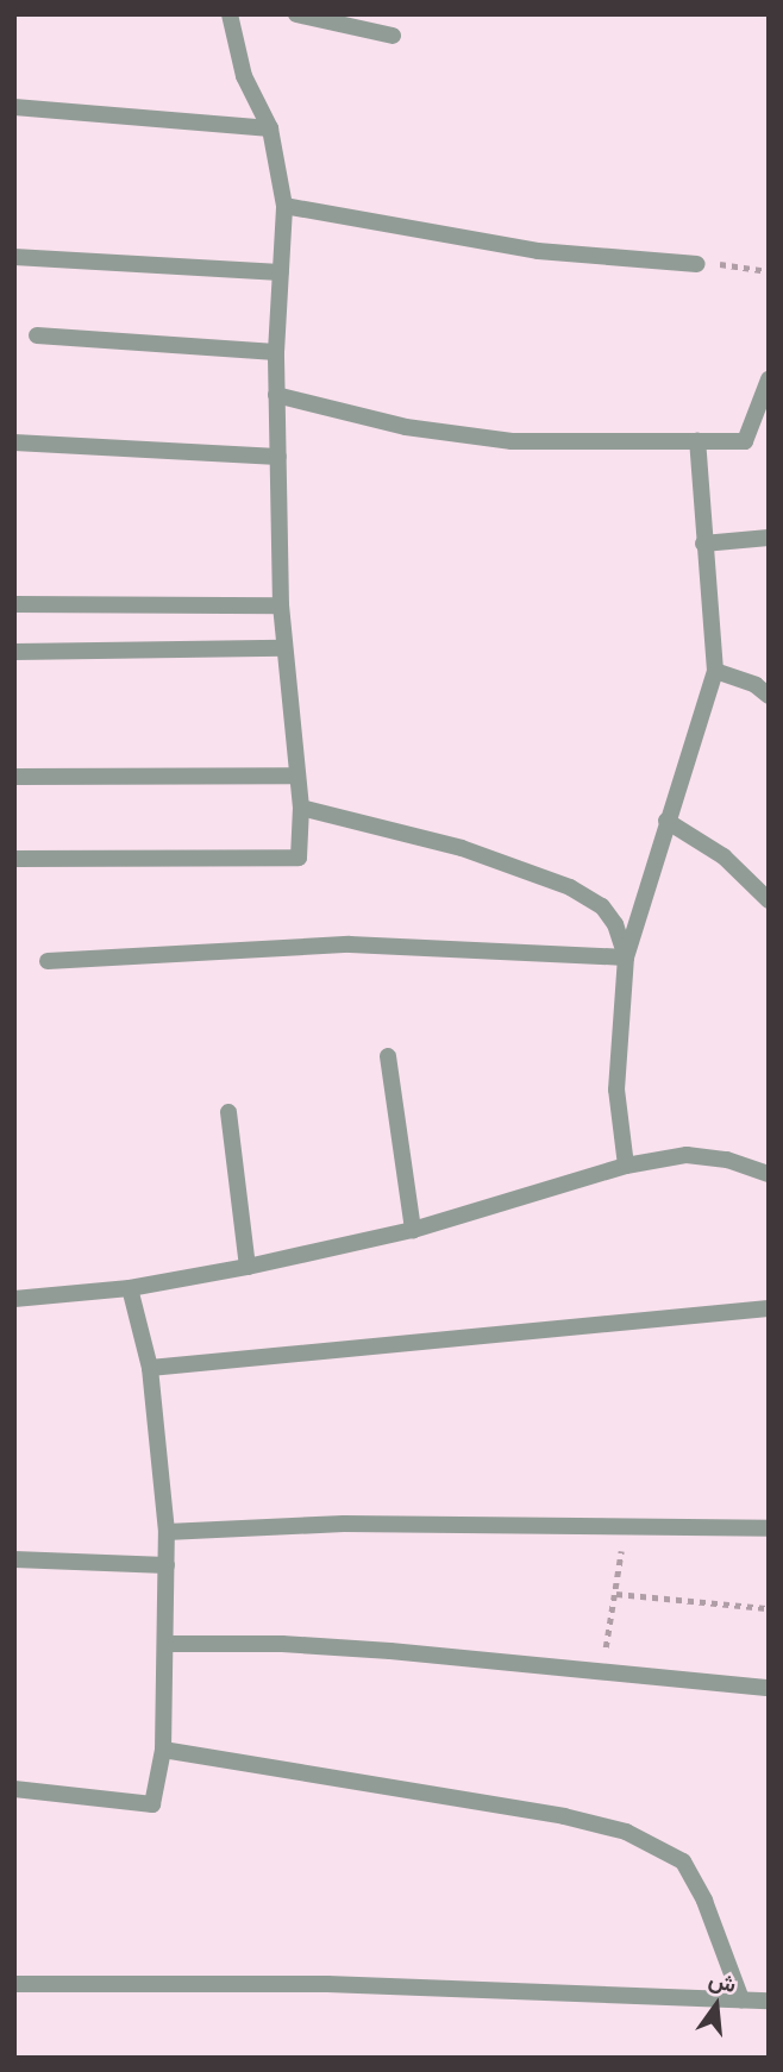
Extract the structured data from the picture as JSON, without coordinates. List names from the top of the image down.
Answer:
{
  "north": "top"
}
